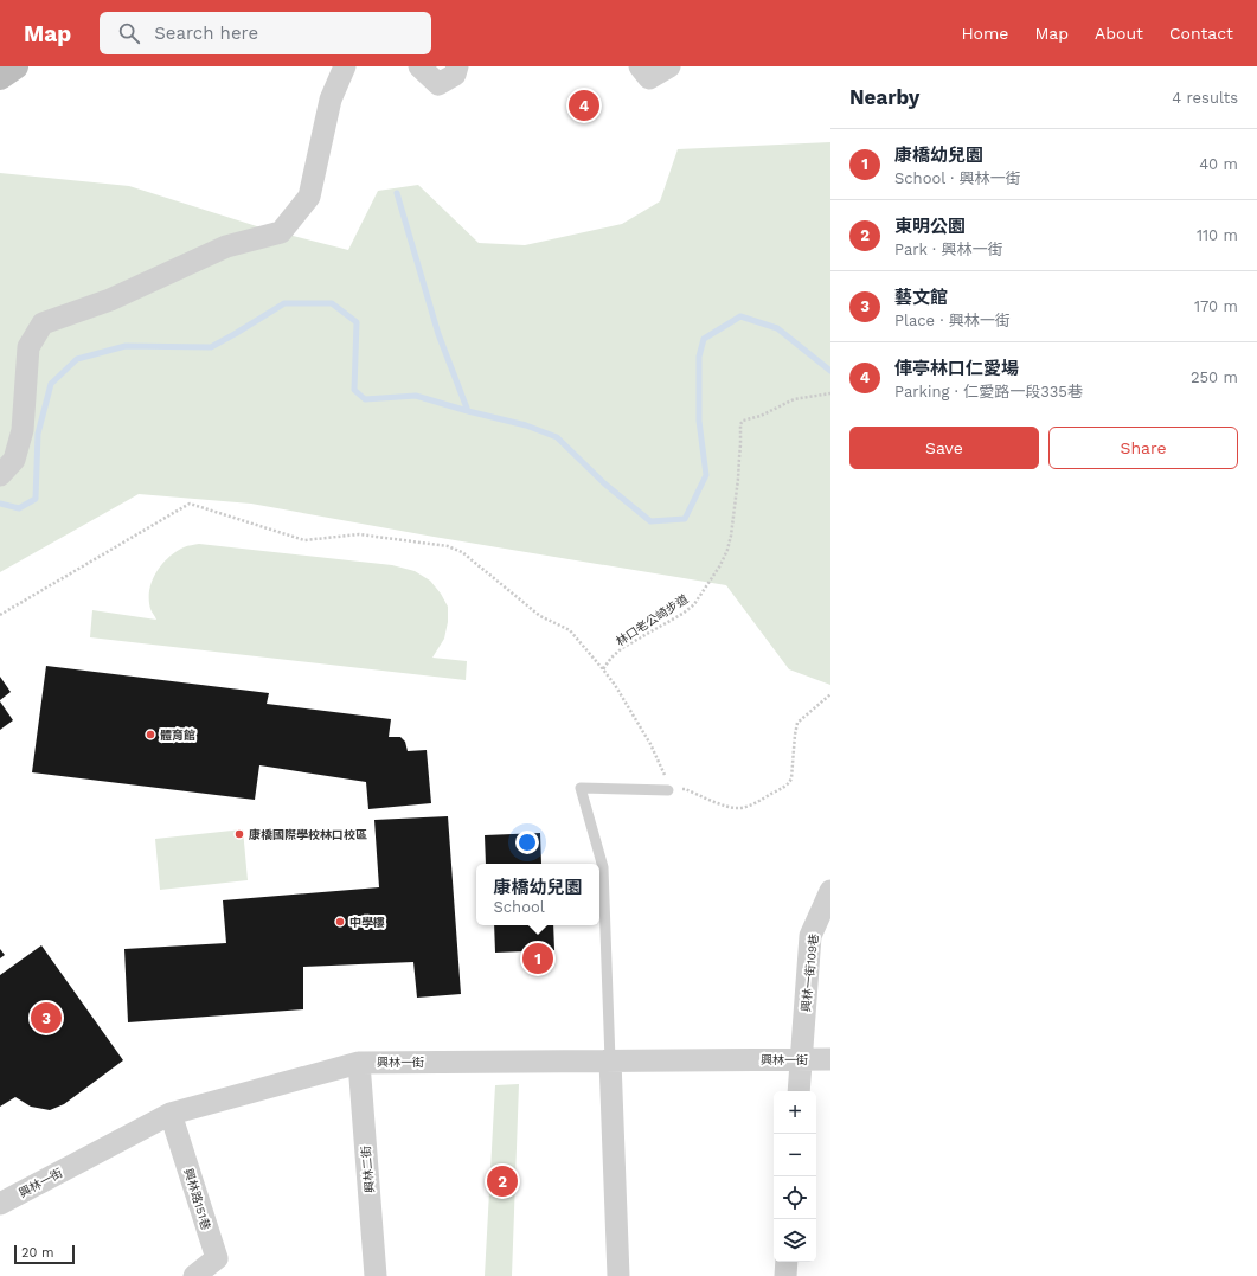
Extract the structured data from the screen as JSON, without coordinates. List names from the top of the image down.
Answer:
{
  "streets": {
    "street": [
      "興林一街109巷",
      "興林一街",
      "興林二街",
      "興林路151巷"
    ],
    "path": ["林口老公崎步道"]
  },
  "crossings": [
    ["興林一街109巷", "興林一街"],
    ["興林一街", "興林二街"],
    ["興林一街", "興林路151巷"]
  ],
  "places": ["體育館", "康橋國際學校林口校區", "中學樓"],
  "scale_bar": "20 m",
  "page": {
    "header": "Map",
    "search": "Search here",
    "nav": [
      "Home",
      "Map",
      "About",
      "Contact"
    ],
    "heading": ["Nearby", "4 results"],
    "pins": [
      "4",
      "1",
      "3",
      "2"
    ],
    "list": [
      {
        "mark": "1",
        "name": "康橋幼兒園",
        "note": "School · 興林一街",
        "value": "40 m"
      },
      {
        "mark": "2",
        "name": "東明公園",
        "note": "Park · 興林一街",
        "value": "110 m"
      },
      {
        "mark": "3",
        "name": "藝文館",
        "note": "Place · 興林一街",
        "value": "170 m"
      },
      {
        "mark": "4",
        "name": "俥亭林口仁愛場",
        "note": "Parking · 仁愛路一段335巷",
        "value": "250 m"
      }
    ],
    "buttons": ["Save", "Share"],
    "popup": ["康橋幼兒園", "School"],
    "map_buttons": ["+", "−"],
    "scale": "20 m"
  }
}
